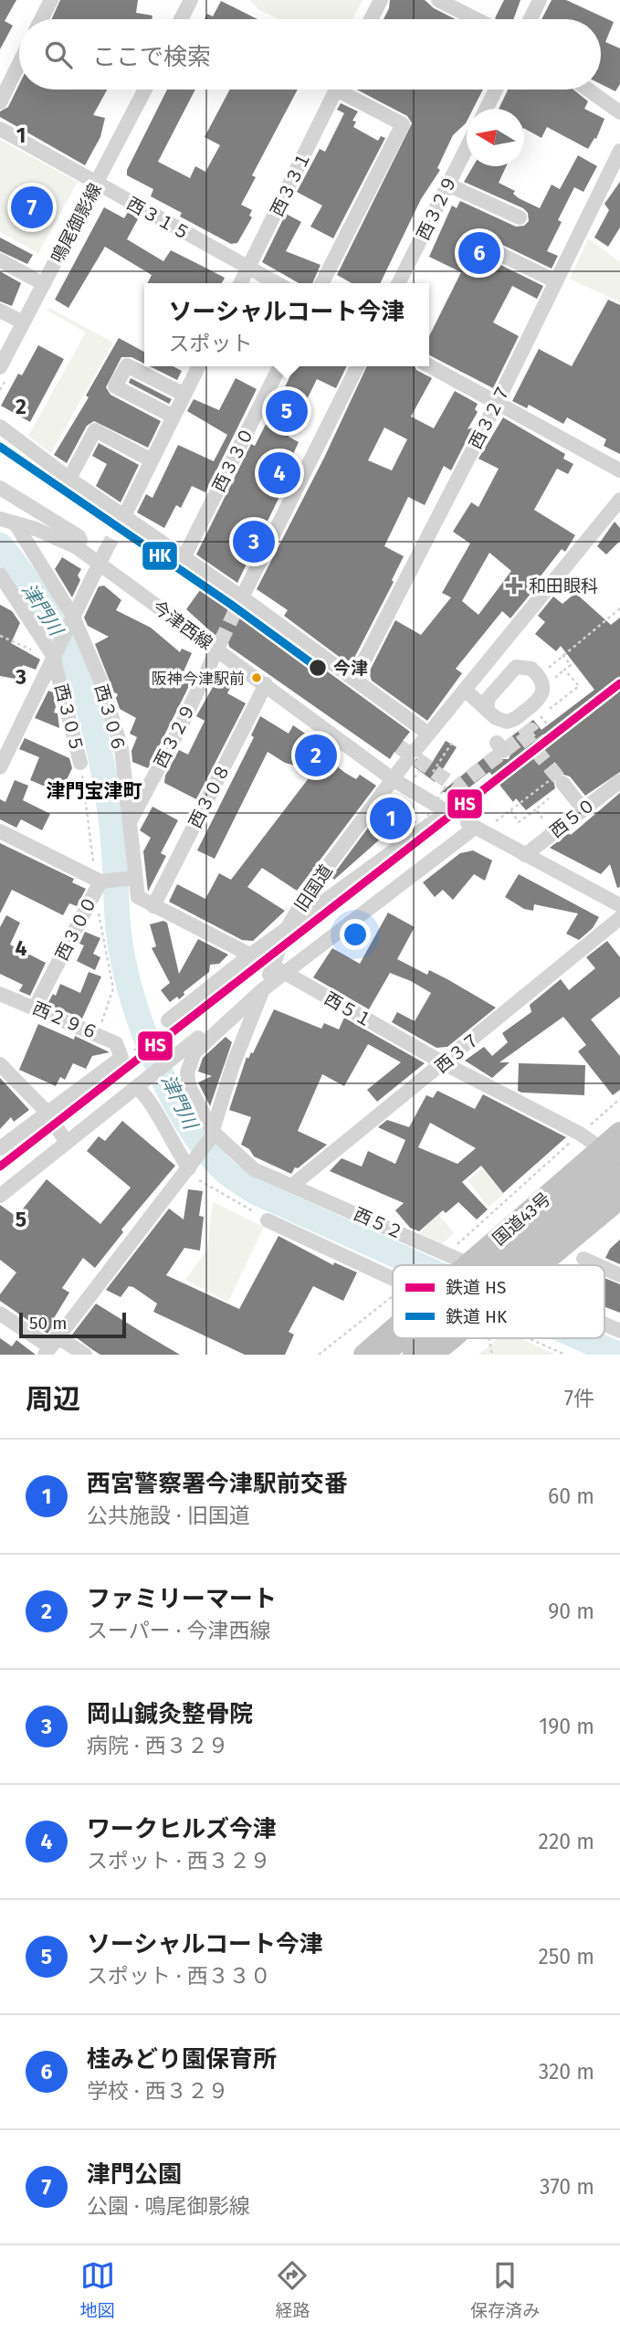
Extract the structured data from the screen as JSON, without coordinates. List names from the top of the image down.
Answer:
{
  "streets": {
    "highway": ["国道43号"],
    "street": [
      "西３３１",
      "西３２９",
      "西３１５",
      "鳴尾御影線",
      "西３２７",
      "西３３０",
      "今津西線",
      "西３０５",
      "西３０６",
      "西３０８",
      "西５０",
      "旧国道",
      "西３００",
      "西５１",
      "西２９６",
      "西３７",
      "西５２"
    ]
  },
  "crossings": [
    ["西３３１", "西３１５"],
    ["西３２９", "今津西線"],
    ["西３２９", "西３０６"],
    ["西３１５", "鳴尾御影線"],
    ["今津西線", "西３０６"],
    ["今津西線", "西３０８"],
    ["今津西線", "旧国道"],
    ["西３０５", "西３００"],
    ["西３０５", "西２９６"],
    ["西３０６", "西３０８"],
    ["西３０６", "旧国道"],
    ["西３０６", "西５１"],
    ["旧国道", "西５１"],
    ["旧国道", "西５２"],
    ["西３００", "西２９６"],
    ["西５１", "西３７"],
    ["西５１", "国道43号"],
    ["西３７", "西５２"],
    ["国道43号", "西５２"]
  ],
  "districts": ["津門宝津町"],
  "water": ["津門川"],
  "places": {
    "health": ["和田眼科"],
    "other": ["今津", "阪神今津駅前"]
  },
  "lines": ["rail line HK", "rail line HS"],
  "legend": ["鉄道 HS", "鉄道 HK"],
  "scale_bar": "50 m",
  "north": "left",
  "page": {
    "search": "ここで検索",
    "pins": [
      "7",
      "6",
      "5",
      "4",
      "3",
      "2",
      "1"
    ],
    "popup": ["ソーシャルコート今津", "スポット"],
    "scale": "50 m",
    "heading": ["周辺", "7件"],
    "list": [
      {
        "mark": "1",
        "name": "西宮警察署今津駅前交番",
        "note": "公共施設 · 旧国道",
        "value": "60 m"
      },
      {
        "mark": "2",
        "name": "ファミリーマート",
        "note": "スーパー · 今津西線",
        "value": "90 m"
      },
      {
        "mark": "3",
        "name": "岡山鍼灸整骨院",
        "note": "病院 · 西３２９",
        "value": "190 m"
      },
      {
        "mark": "4",
        "name": "ワークヒルズ今津",
        "note": "スポット · 西３２９",
        "value": "220 m"
      },
      {
        "mark": "5",
        "name": "ソーシャルコート今津",
        "note": "スポット · 西３３０",
        "value": "250 m"
      },
      {
        "mark": "6",
        "name": "桂みどり園保育所",
        "note": "学校 · 西３２９",
        "value": "320 m"
      },
      {
        "mark": "7",
        "name": "津門公園",
        "note": "公園 · 鳴尾御影線",
        "value": "370 m"
      }
    ],
    "nav": ["地図", "経路", "保存済み"]
  },
  "grid": {
    "rows": [
      "1",
      "2",
      "3",
      "4",
      "5"
    ]
  }
}
